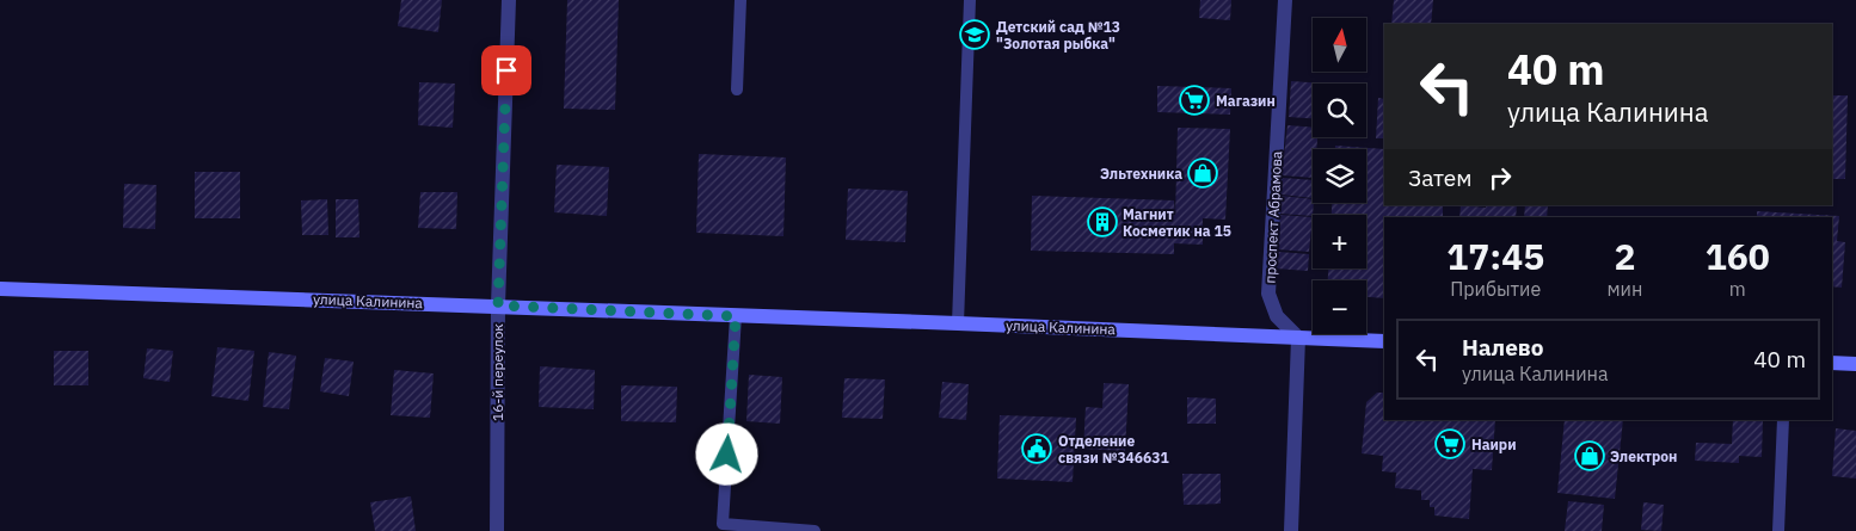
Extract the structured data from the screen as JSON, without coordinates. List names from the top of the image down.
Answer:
{
  "streets": {
    "main road": ["улица Калинина"],
    "street": ["проспект Абрамова", "16-й переулок"]
  },
  "crossings": [
    ["проспект Абрамова", "улица Калинина"],
    ["улица Калинина", "16-й переулок"]
  ],
  "places": {
    "school or university": ["Детский сад №13 \"Золотая рыбка\""],
    "supermarket": ["Магазин", "Наири"],
    "shop": ["Эльтехника", "Электрон"],
    "building": ["Магнит Косметик на 15"],
    "public building": ["Отделение связи №346631"]
  },
  "north": "top",
  "page": {
    "map_buttons": ["+", "−"],
    "turn": ["40 m", "улица Калинина"],
    "then": "Затем",
    "eta": [
      "17:45",
      "Прибытие",
      "2",
      "мин",
      "160",
      "m"
    ],
    "list": [
      {
        "name": "Налево",
        "note": "улица Калинина",
        "value": "40 m"
      }
    ]
  }
}
